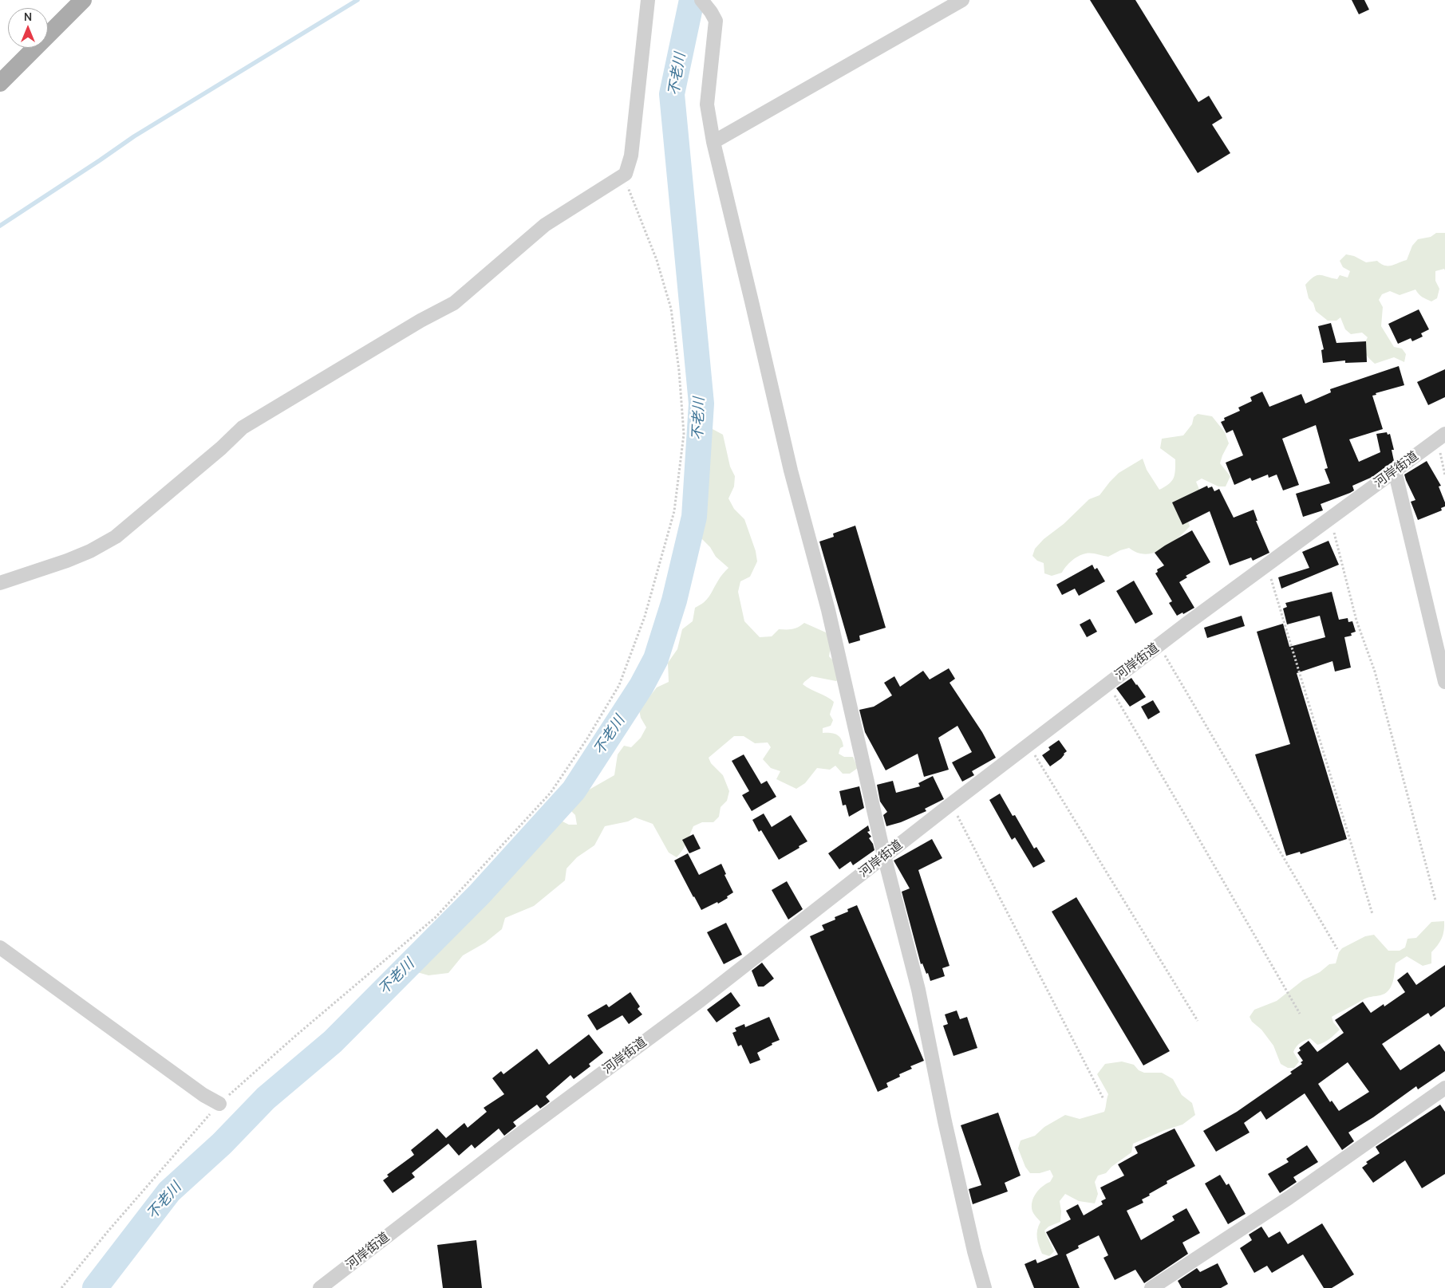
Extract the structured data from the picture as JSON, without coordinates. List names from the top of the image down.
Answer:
{
  "streets": {
    "street": ["河岸街道"]
  },
  "water": ["不老川"],
  "north": "top"
}
